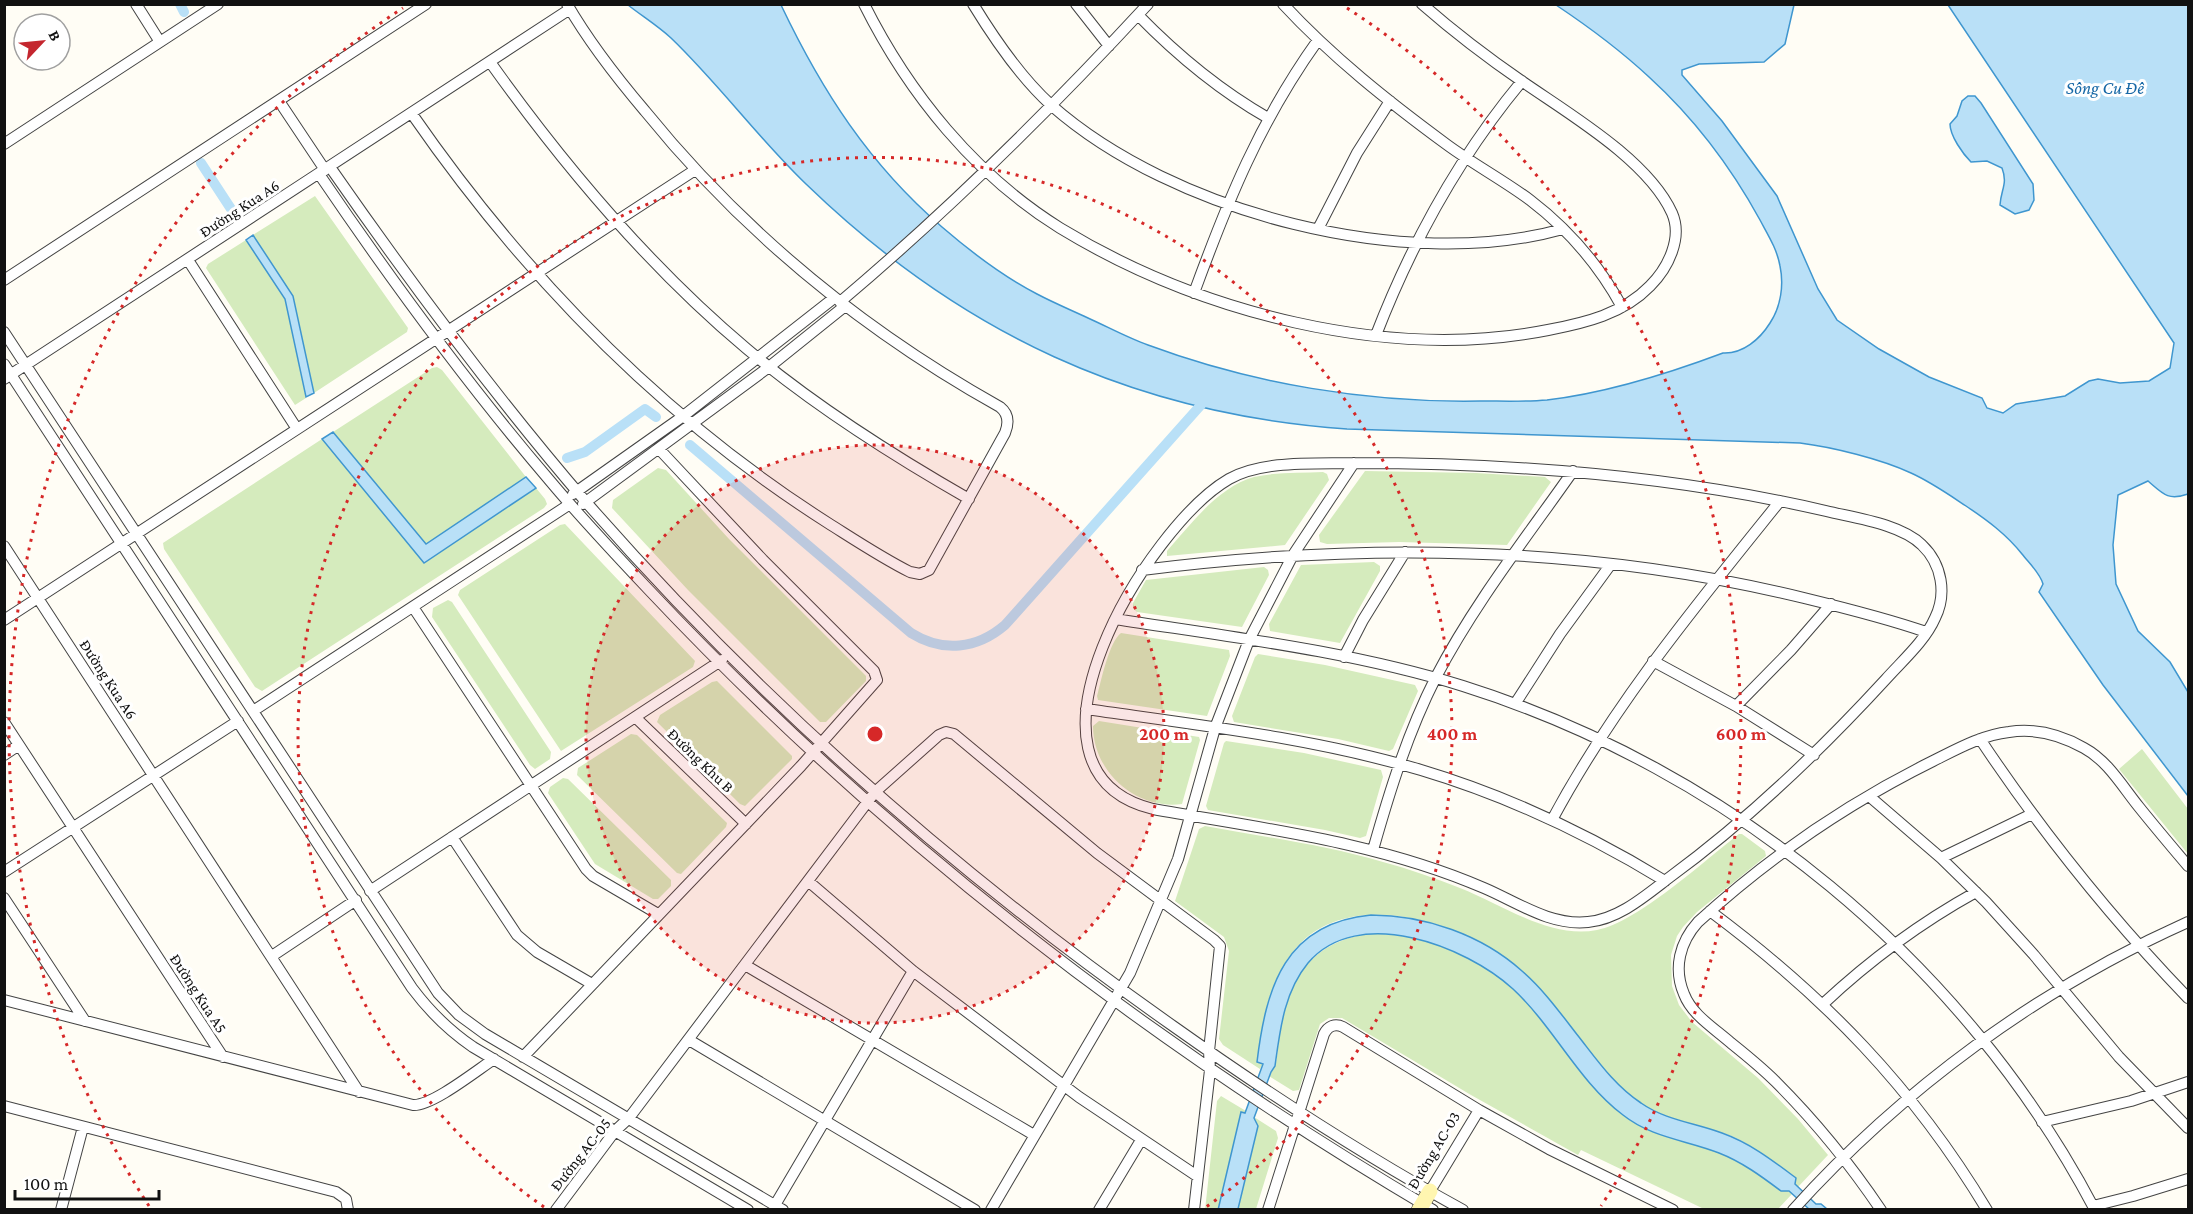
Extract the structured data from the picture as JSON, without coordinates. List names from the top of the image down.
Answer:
{
  "streets": {
    "street": [
      "Đường Kua A6",
      "Đường Khu B",
      "Đường Kua A5",
      "Đường AC-03",
      "Đường AC-05"
    ]
  },
  "water": ["Sông Cu Đê"],
  "scale_bar": "100 m",
  "north": "top right",
  "rings": ["200 m", "400 m", "600 m"]
}
